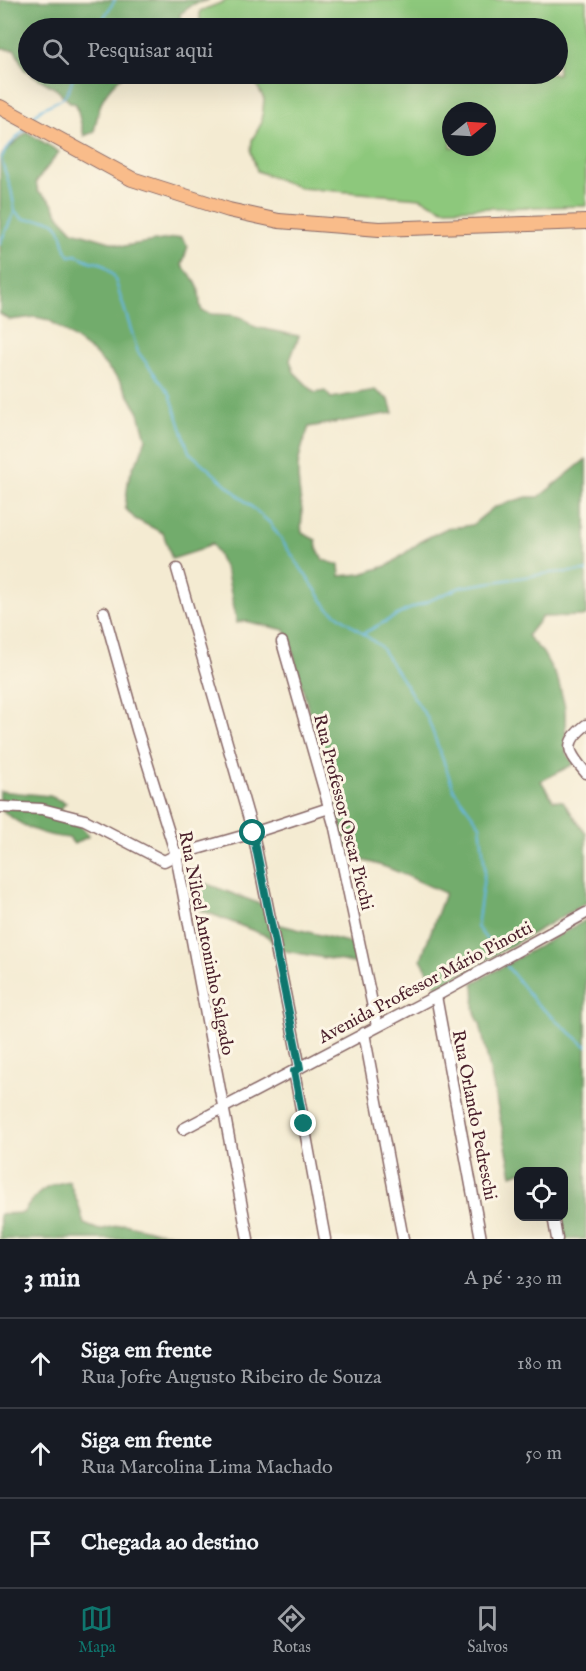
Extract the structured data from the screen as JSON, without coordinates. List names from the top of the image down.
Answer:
{
  "streets": {
    "street": [
      "Rua Professor Oscar Picchi",
      "Rua Nilcel Antoninho Salgado",
      "Avenida Professor Mário Pinotti",
      "Rua Orlando Pedreschi"
    ]
  },
  "crossings": [
    ["Rua Professor Oscar Picchi", "Avenida Professor Mário Pinotti"],
    ["Rua Nilcel Antoninho Salgado", "Avenida Professor Mário Pinotti"],
    ["Avenida Professor Mário Pinotti", "Rua Orlando Pedreschi"]
  ],
  "north": "right",
  "page": {
    "search": "Pesquisar aqui",
    "heading": ["3 min", "A pé · 230 m"],
    "list": [
      ["Siga em frente", "Rua Jofre Augusto Ribeiro de Souza", "180 m"],
      ["Siga em frente", "Rua Marcolina Lima Machado", "50 m"],
      "Chegada ao destino"
    ],
    "nav": ["Mapa", "Rotas", "Salvos"]
  }
}
